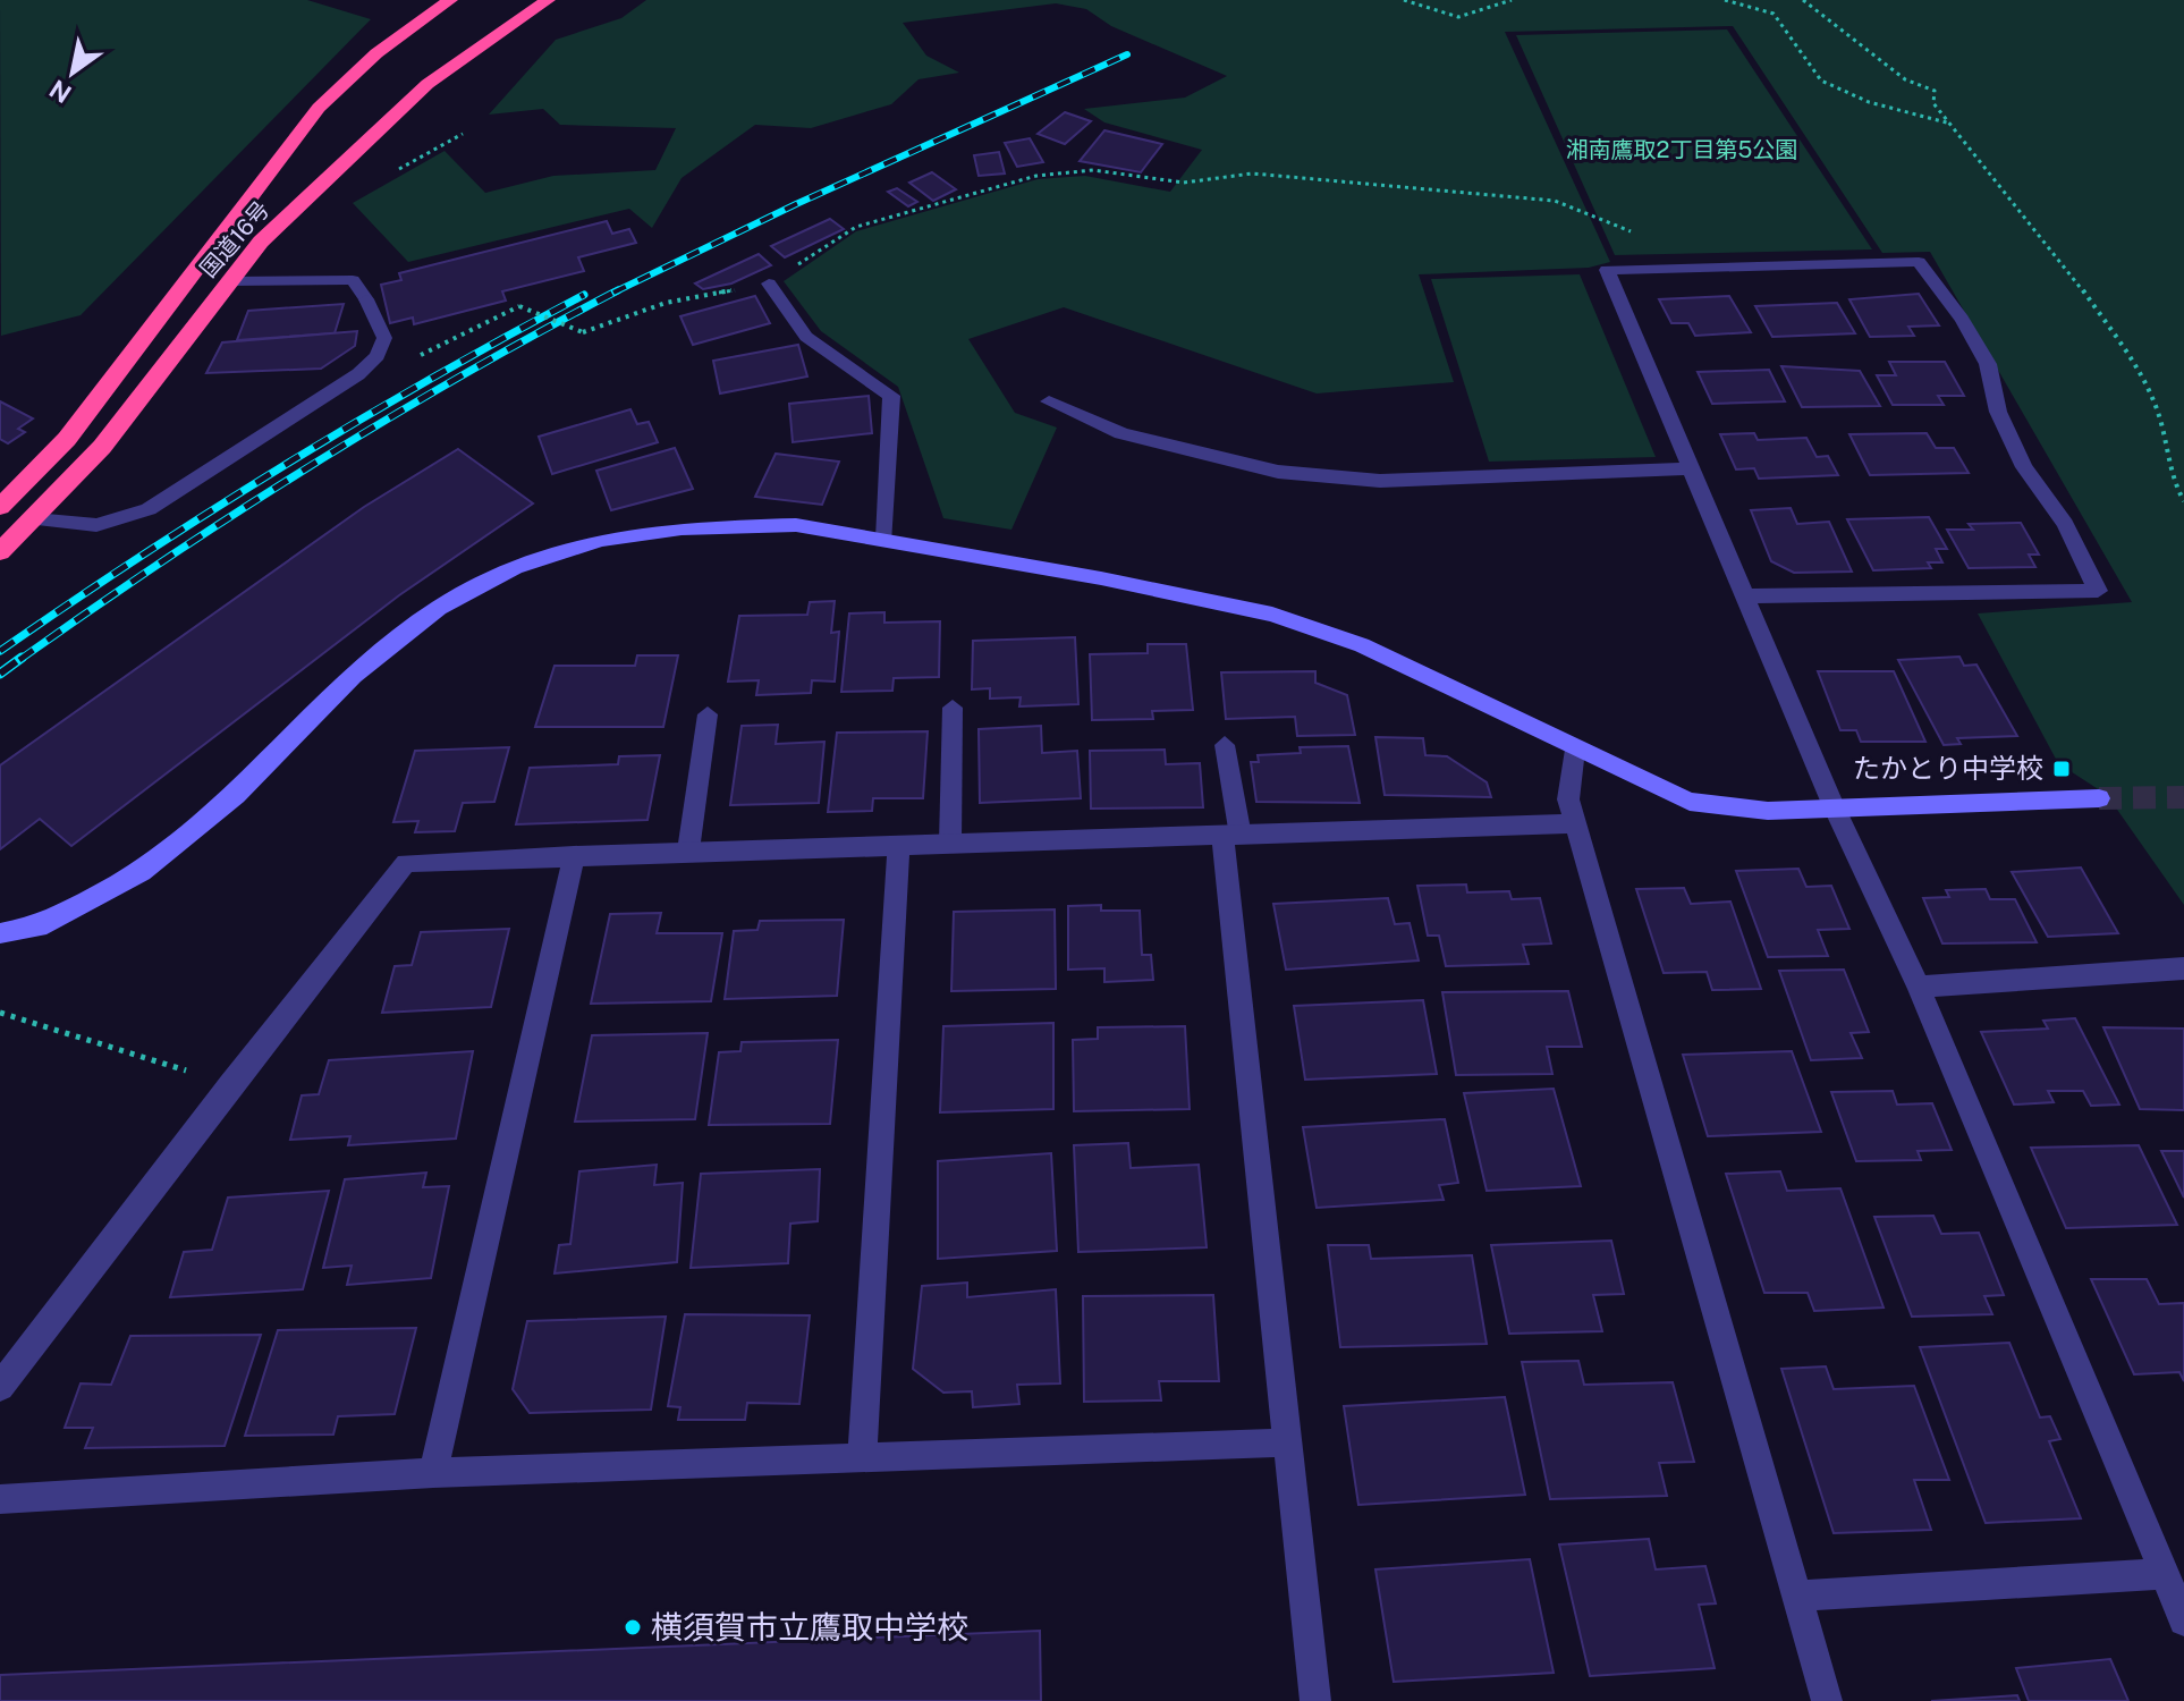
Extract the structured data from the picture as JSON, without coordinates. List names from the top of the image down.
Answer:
{
  "streets": {
    "highway": ["国道16号"]
  },
  "parks": ["湘南鷹取2丁目第5公園"],
  "places": {
    "transit": ["たかとり中学校"],
    "other": ["横須賀市立鷹取中学校"]
  },
  "north": "bottom left"
}
